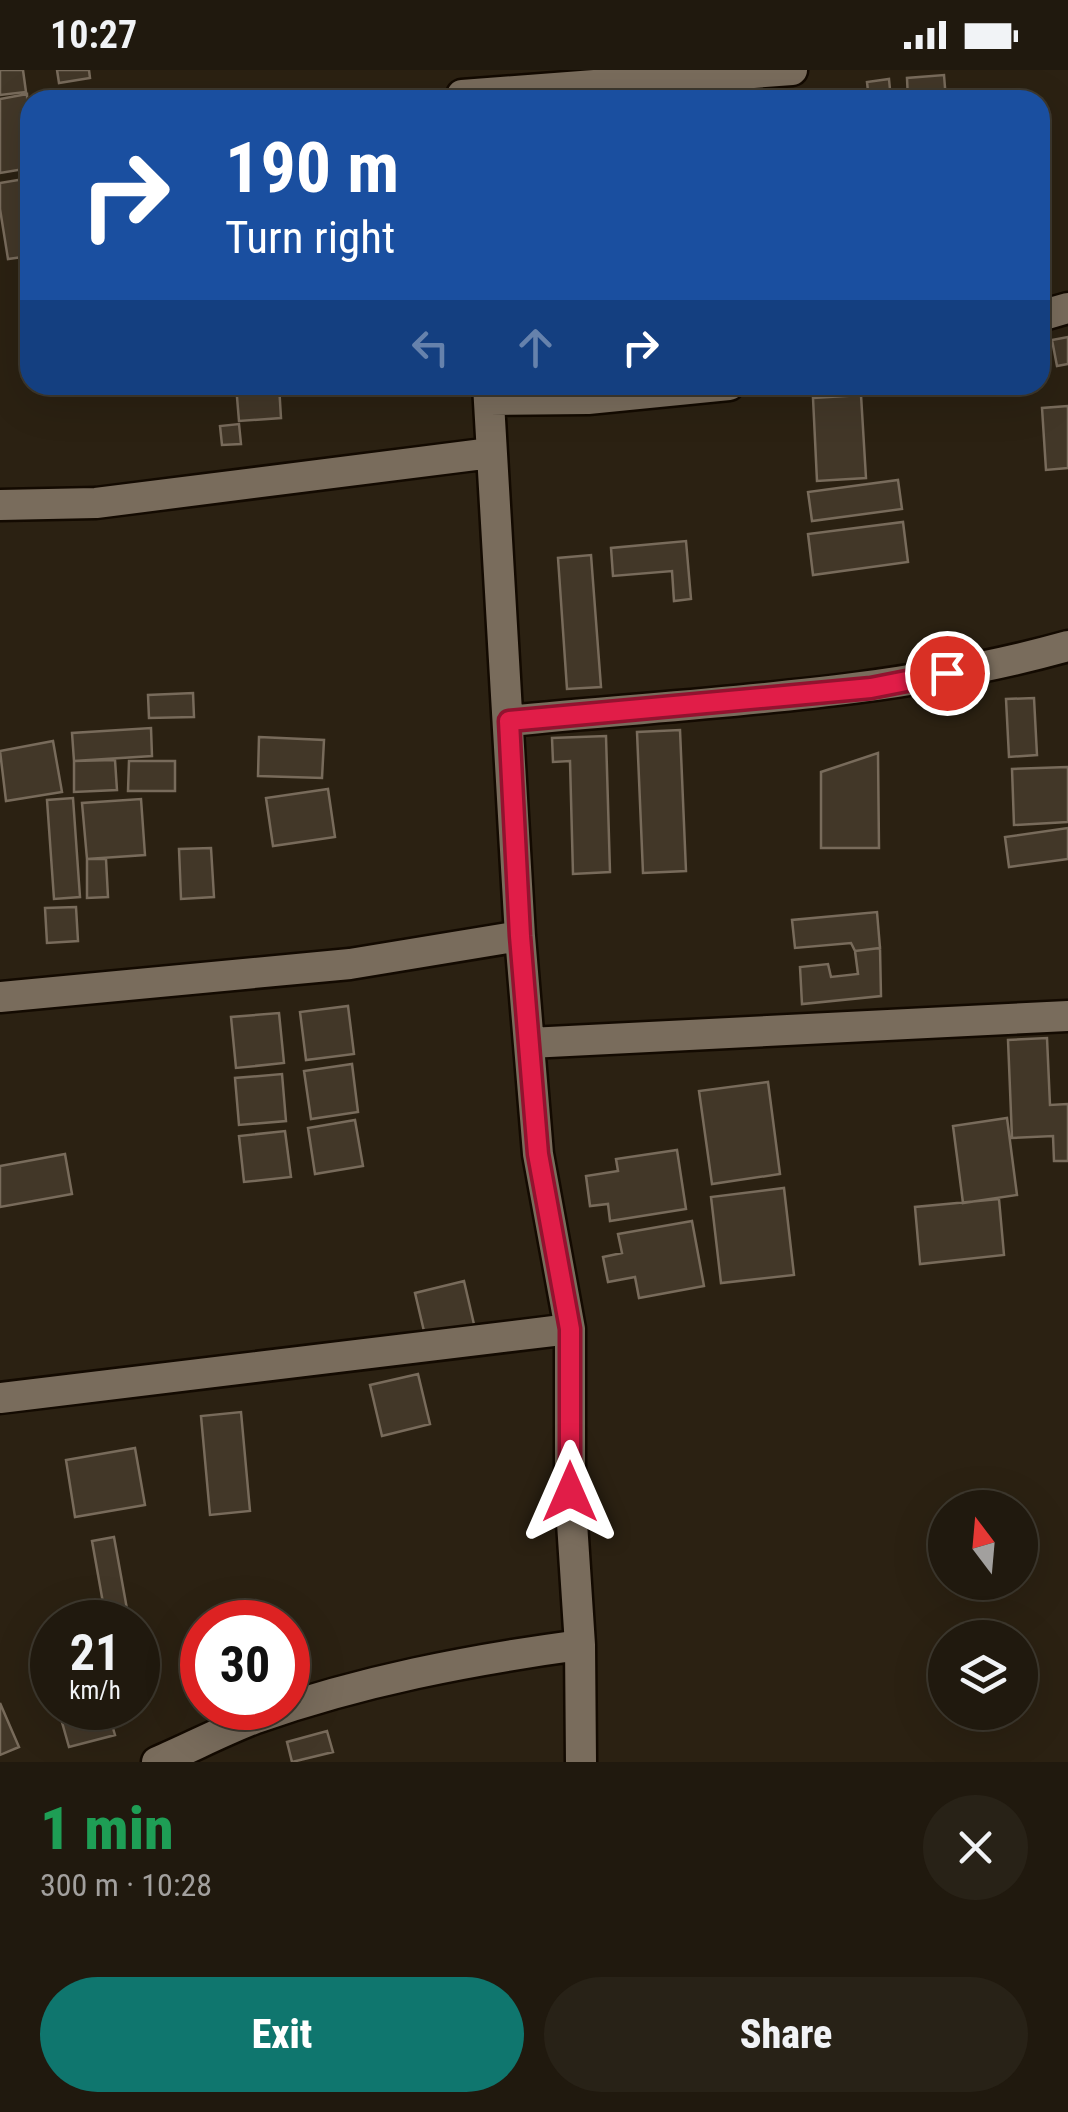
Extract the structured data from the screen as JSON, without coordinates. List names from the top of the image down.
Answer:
{
  "north": "top",
  "page": {
    "status": "10:27",
    "turn": ["190 m", "Turn right"],
    "speed": "21 km/h",
    "limit": "30",
    "heading": ["1 min", "300 m · 10:28"],
    "buttons": ["Exit", "Share"]
  }
}
